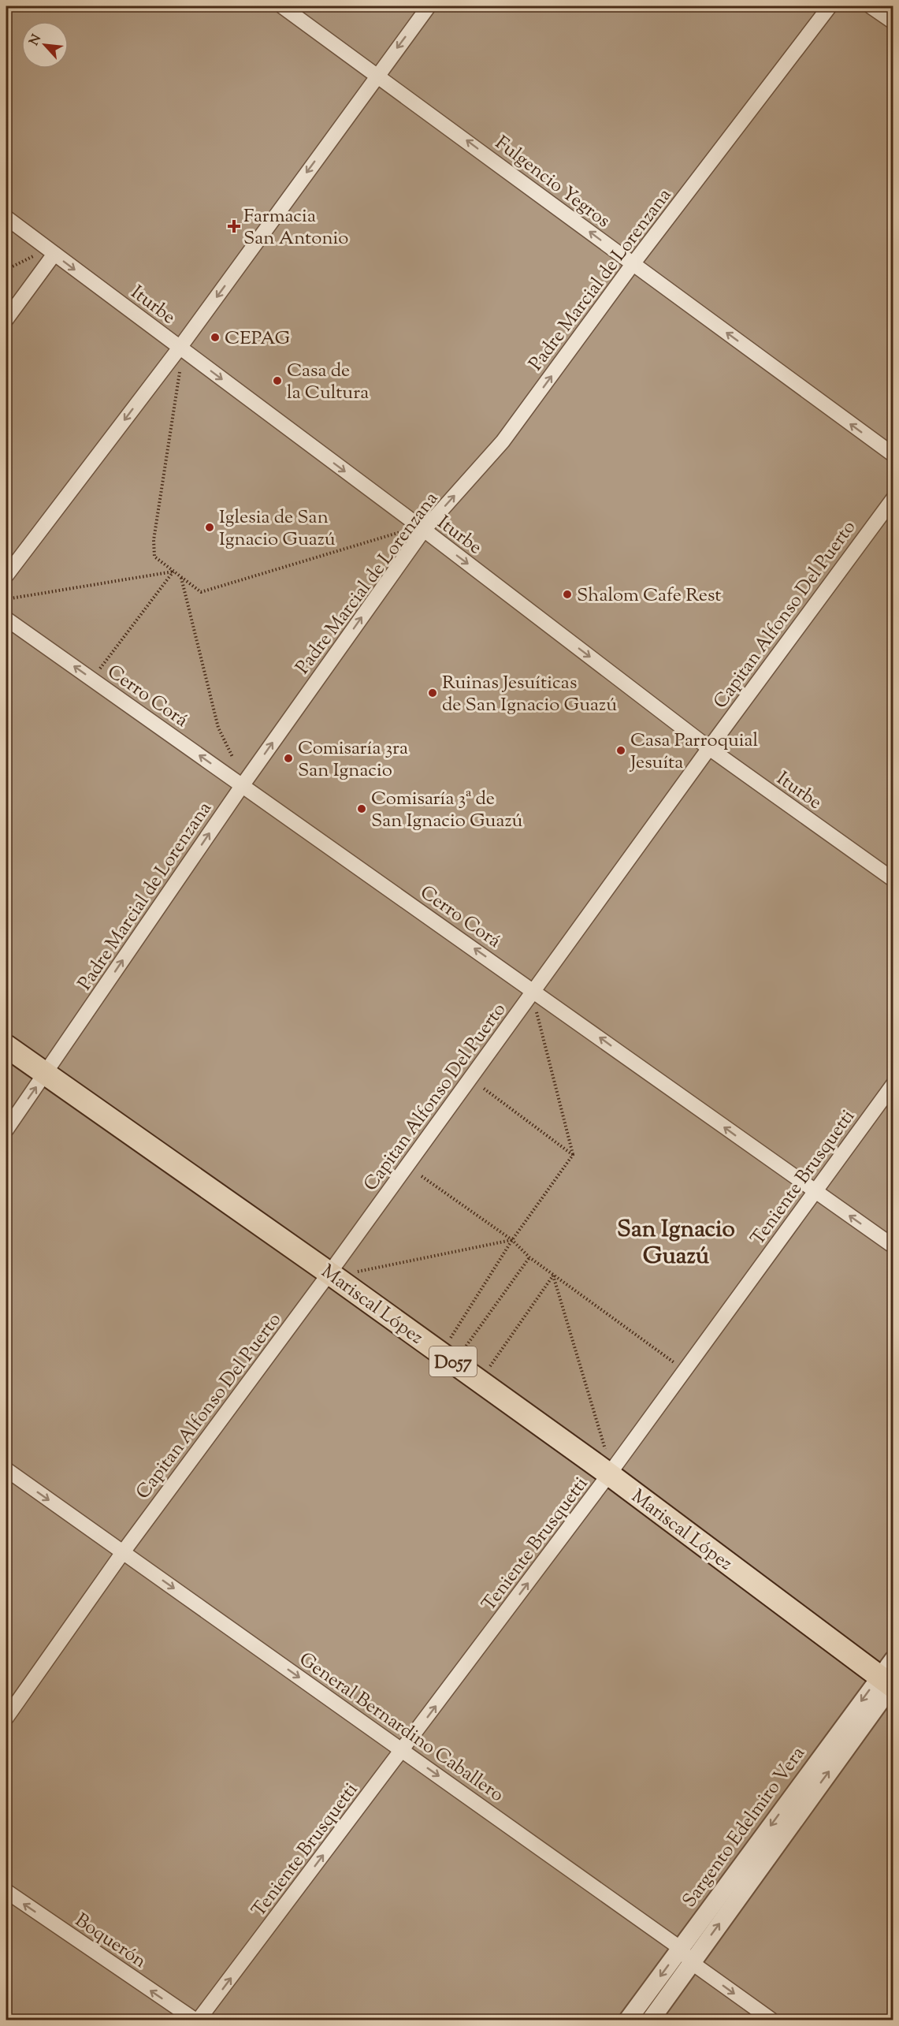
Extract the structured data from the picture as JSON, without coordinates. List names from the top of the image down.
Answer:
{
  "streets": {
    "main road": ["Mariscal López", "D057"],
    "street": [
      "Fulgencio Yegros",
      "Padre Marcial de Lorenzana",
      "Iturbe",
      "Capitan Alfonso Del Puerto",
      "Cerro Corá",
      "Teniente Brusquetti",
      "General Bernardino Caballero",
      "Sargento Edelmiro Vera",
      "Boquerón"
    ]
  },
  "crossings": [
    ["Fulgencio Yegros", "Padre Marcial de Lorenzana"],
    ["Padre Marcial de Lorenzana", "Iturbe"],
    ["Padre Marcial de Lorenzana", "Cerro Corá"],
    ["Padre Marcial de Lorenzana", "Mariscal López"],
    ["Iturbe", "Capitan Alfonso Del Puerto"],
    ["Capitan Alfonso Del Puerto", "Cerro Corá"],
    ["Capitan Alfonso Del Puerto", "Mariscal López"],
    ["Capitan Alfonso Del Puerto", "General Bernardino Caballero"],
    ["Cerro Corá", "Teniente Brusquetti"],
    ["Teniente Brusquetti", "Mariscal López"],
    ["Teniente Brusquetti", "General Bernardino Caballero"],
    ["Mariscal López", "Sargento Edelmiro Vera"],
    ["General Bernardino Caballero", "Sargento Edelmiro Vera"]
  ],
  "one_way": [
    "Fulgencio Yegros",
    "Padre Marcial de Lorenzana",
    "Iturbe",
    "Cerro Corá",
    "Teniente Brusquetti",
    "General Bernardino Caballero",
    "Boquerón"
  ],
  "districts": ["San Ignacio Guazú"],
  "places": {
    "health": ["Farmacia San Antonio"],
    "other": [
      "CEPAG",
      "Casa de la Cultura",
      "Iglesia de San Ignacio Guazú",
      "Shalom Cafe Rest",
      "Ruinas Jesuíticas de San Ignacio Guazú",
      "Casa Parroquial Jesuíta",
      "Comisaría 3ra San Ignacio",
      "Comisaría 3ª de San Ignacio Guazú"
    ]
  },
  "north": "top left"
}
